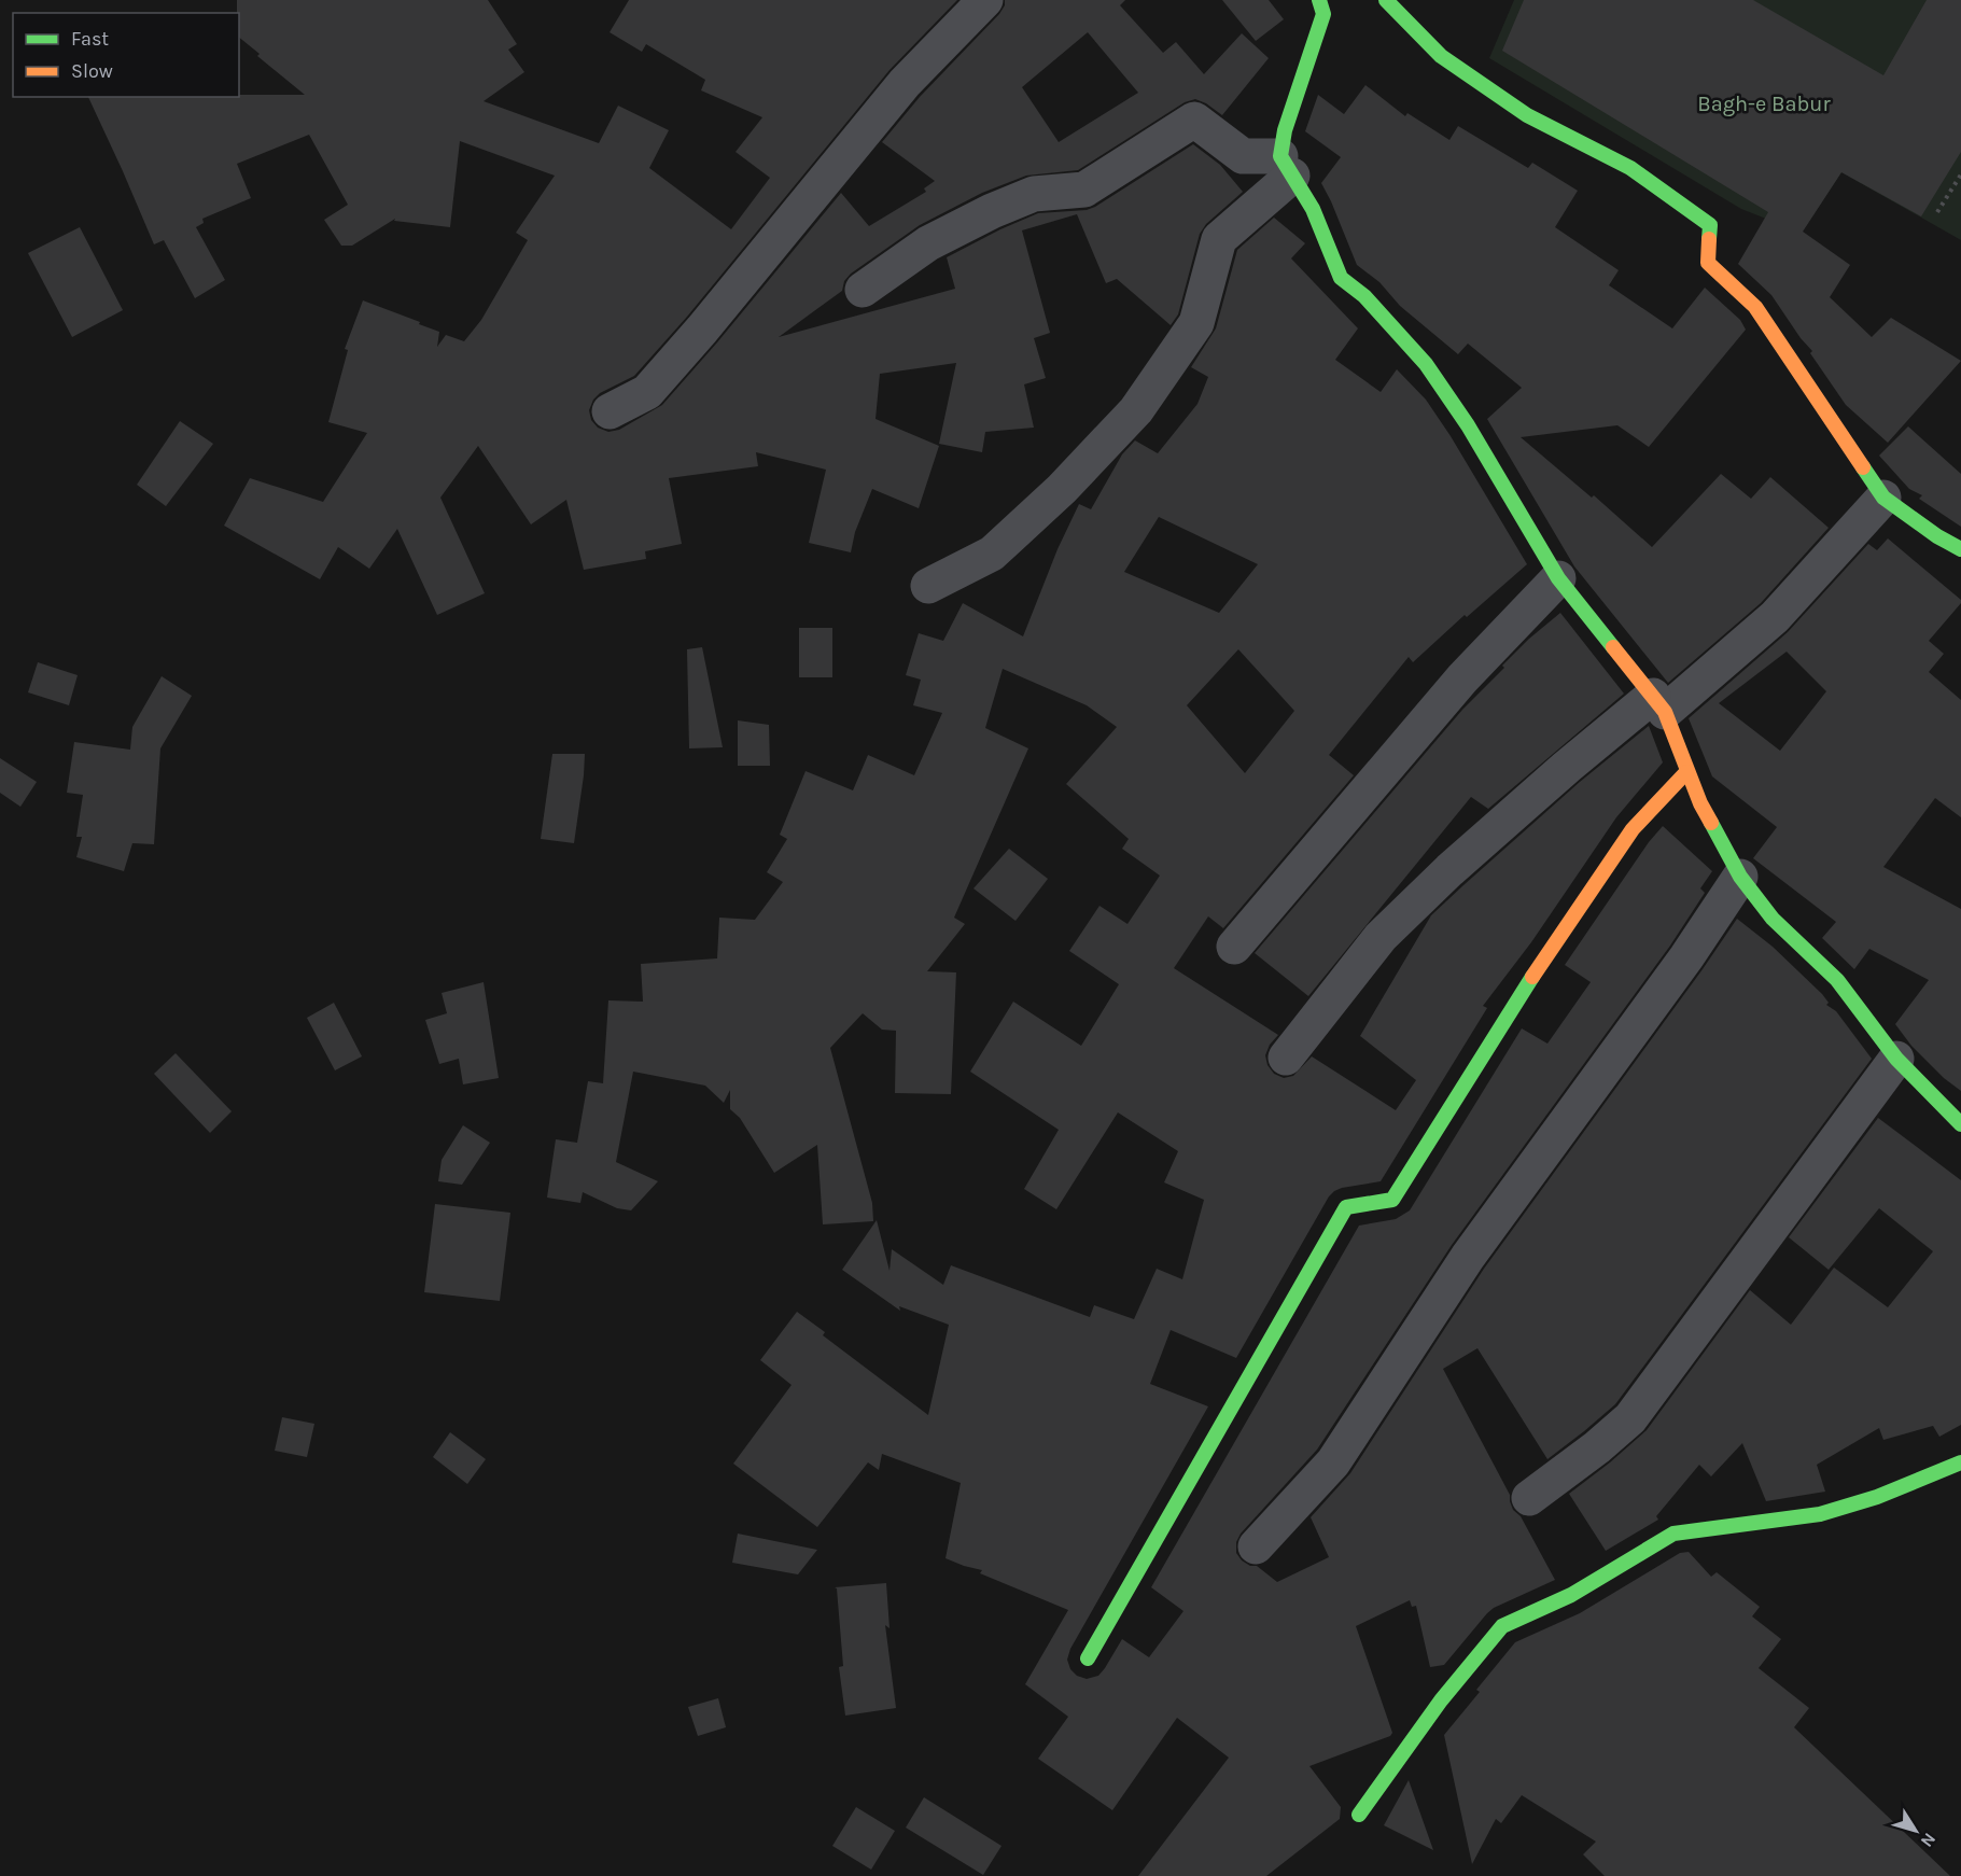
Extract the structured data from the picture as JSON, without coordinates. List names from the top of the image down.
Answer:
{
  "parks": ["Bagh-e Babur"],
  "legend": ["Fast", "Slow"],
  "north": "bottom right"
}
